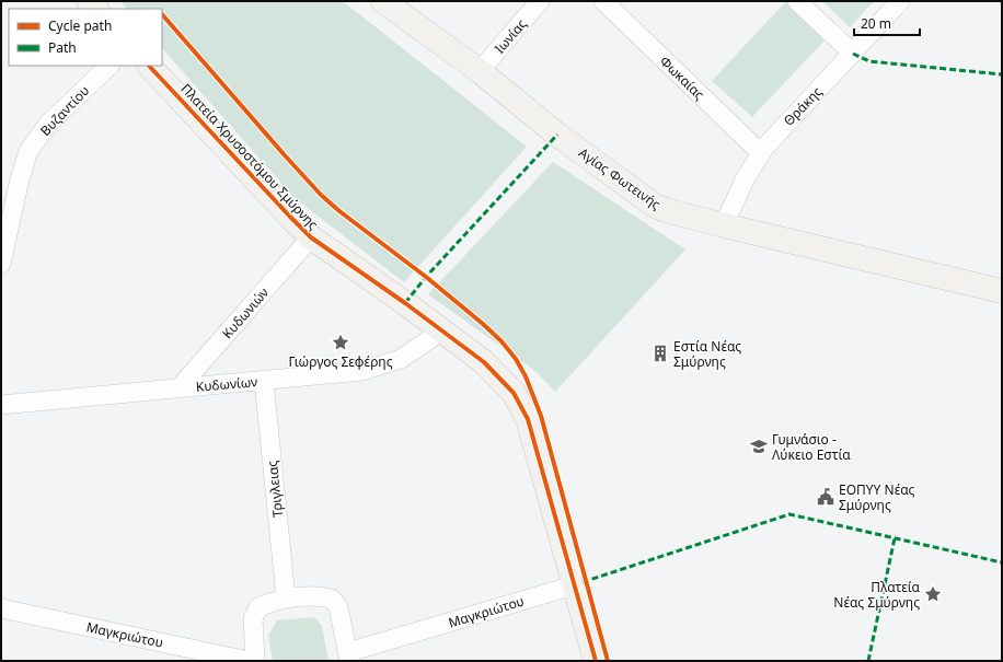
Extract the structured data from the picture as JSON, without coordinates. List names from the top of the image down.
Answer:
{
  "streets": {
    "street": [
      "Ιωνίας",
      "Φωκαίας",
      "Θράκης",
      "Βυζαντίου",
      "Πλατεία Χρυσοστόμου Σμύρνης",
      "Αγίας Φωτεινής",
      "Κυδωνιών",
      "Κυδωνίων",
      "Τριγλειας",
      "Μαγκριώτου"
    ]
  },
  "crossings": [
    ["Ιωνίας", "Αγίας Φωτεινής"],
    ["Φωκαίας", "Θράκης"],
    ["Θράκης", "Αγίας Φωτεινής"],
    ["Πλατεία Χρυσοστόμου Σμύρνης", "Κυδωνιών"],
    ["Πλατεία Χρυσοστόμου Σμύρνης", "Κυδωνίων"],
    ["Πλατεία Χρυσοστόμου Σμύρνης", "Μαγκριώτου"],
    ["Κυδωνιών", "Κυδωνίων"],
    ["Κυδωνίων", "Τριγλειας"]
  ],
  "places": {
    "place": ["Γιώργος Σεφέρης", "Πλατεία Νέας Σμύρνης"],
    "building": ["Εστία Νέας Σμύρνης"],
    "school or university": ["Γυμνάσιο - Λύκειο Εστία"],
    "public building": ["ΕΟΠΥΥ Νέας Σμύρνης"]
  },
  "legend": ["Cycle path", "Path"],
  "scale_bar": "20 m"
}
